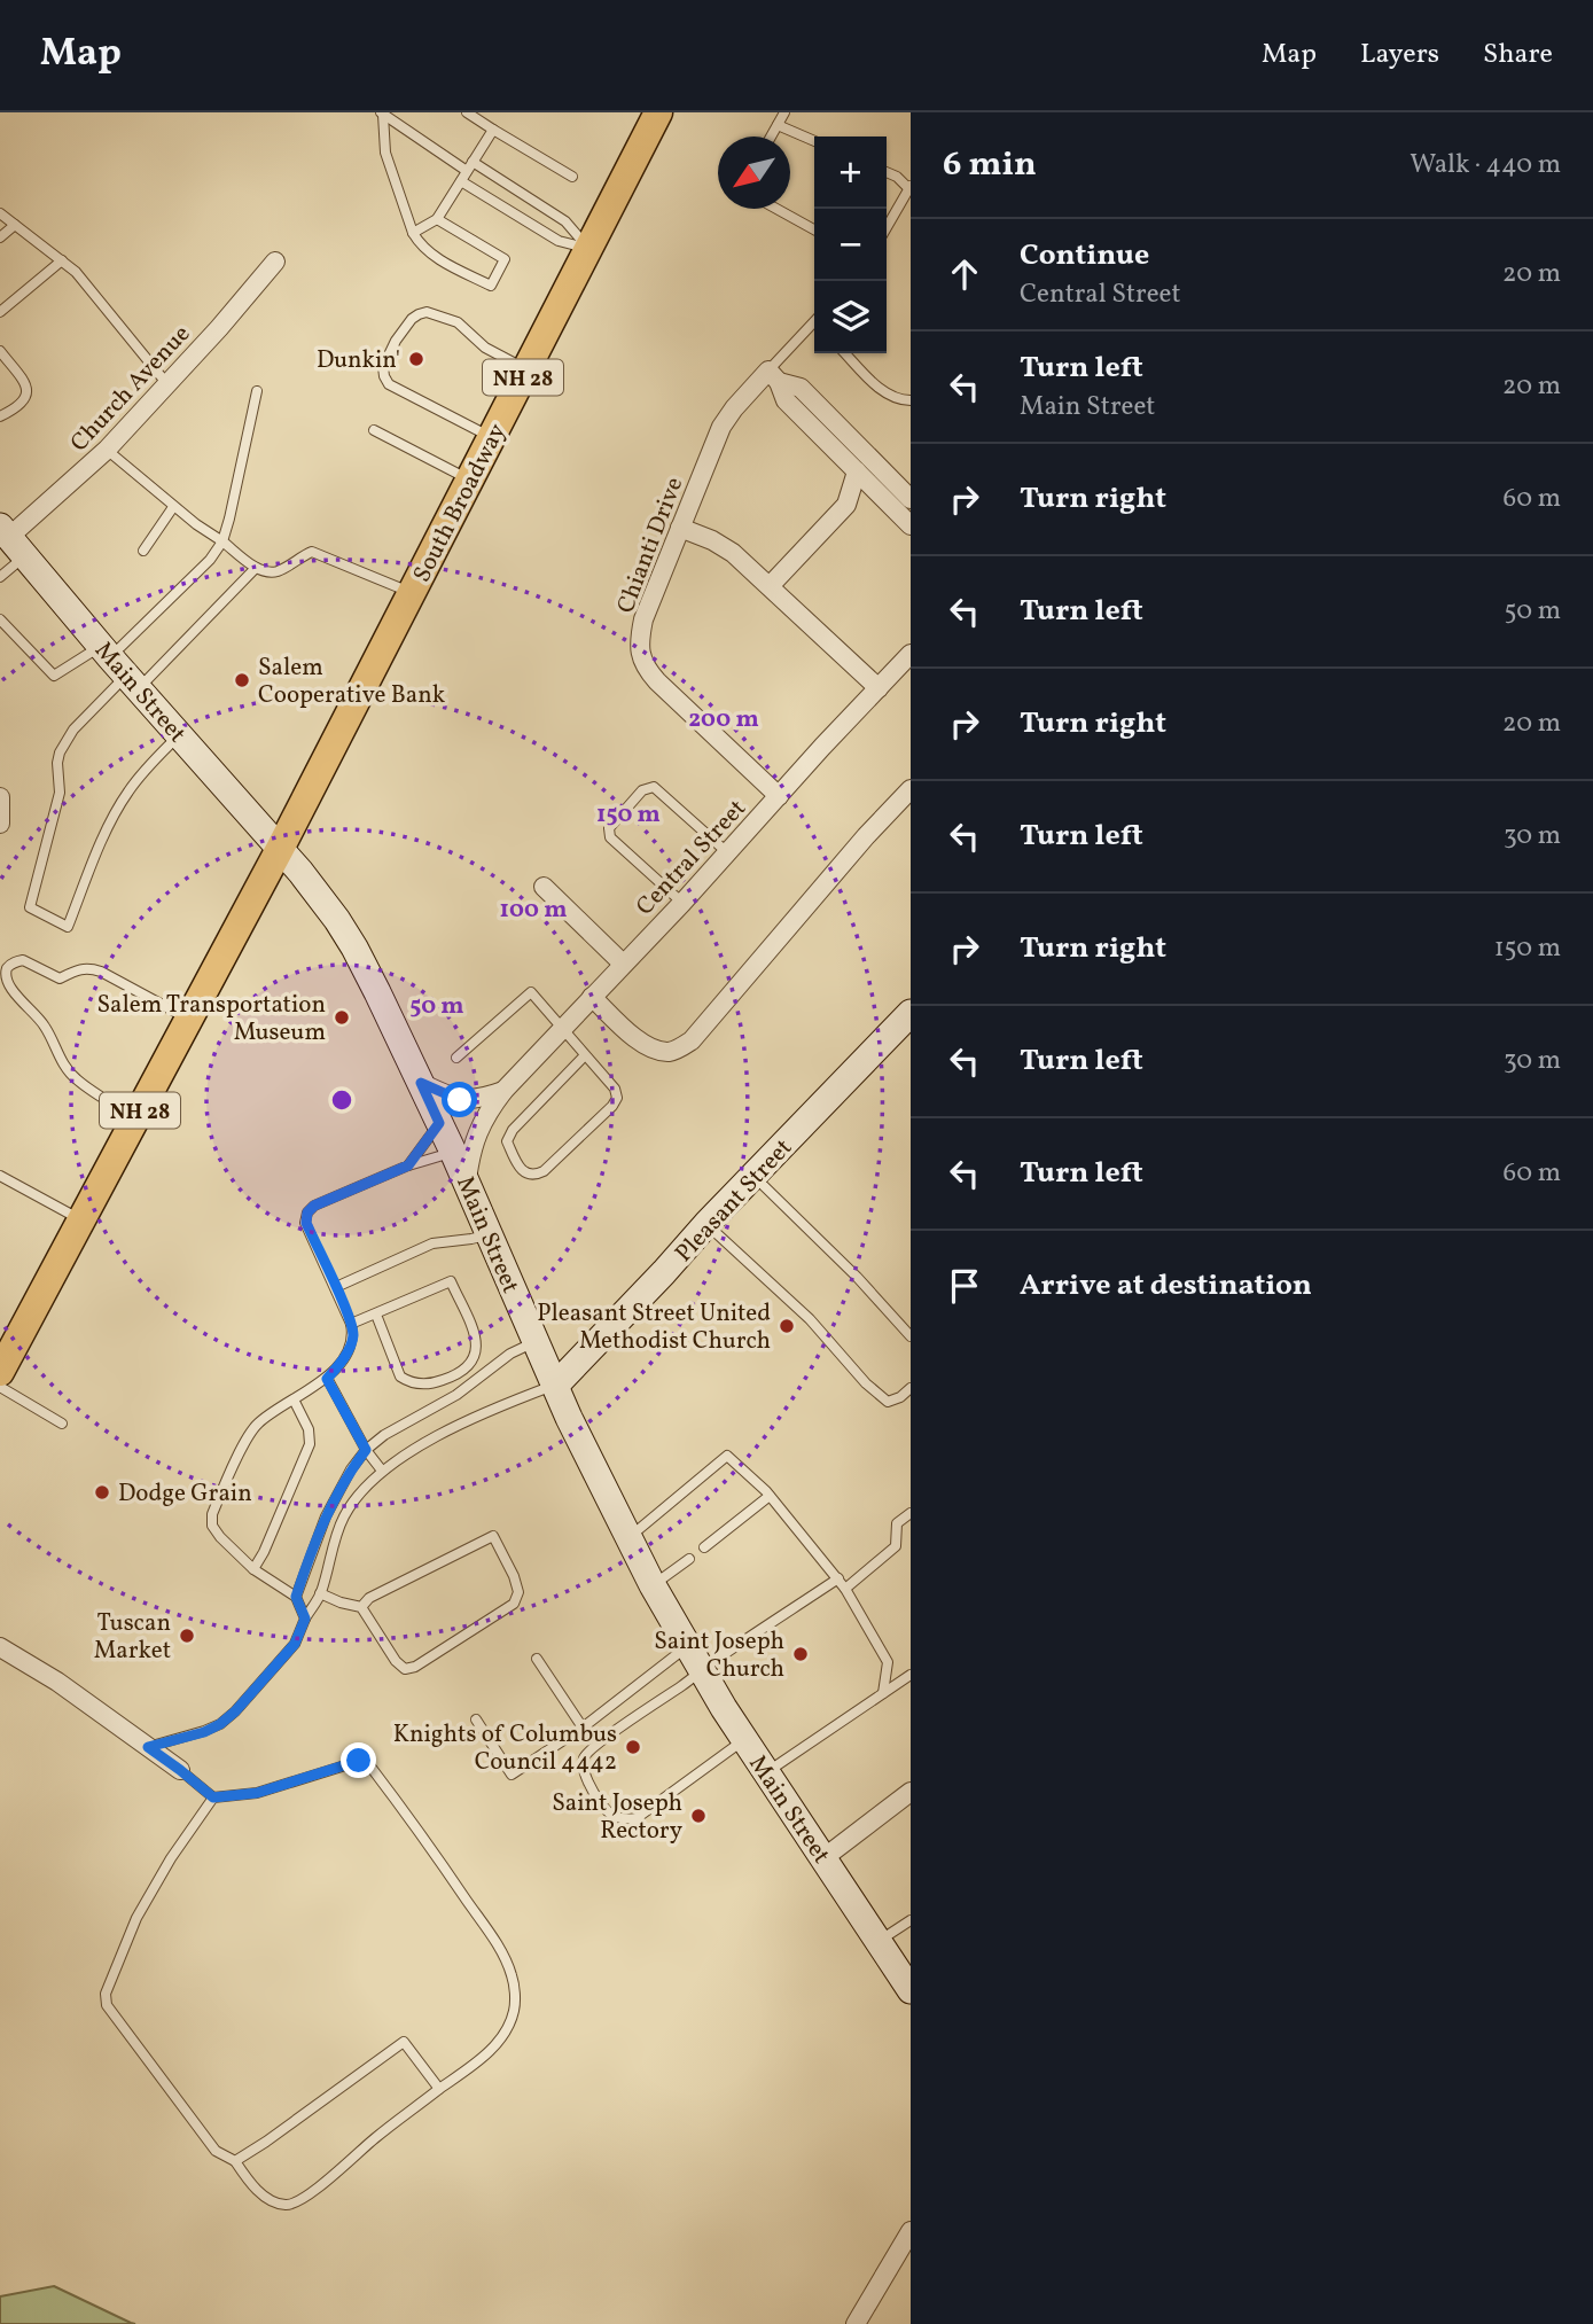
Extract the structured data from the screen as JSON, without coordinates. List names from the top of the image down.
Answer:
{
  "streets": {
    "main road": [
      "NH 28",
      "South Broadway",
      "Main Street",
      "Pleasant Street"
    ],
    "street": ["Church Avenue", "Chianti Drive", "Central Street"]
  },
  "crossings": [
    ["NH 28", "South Broadway"],
    ["NH 28", "Main Street"],
    ["Church Avenue", "Main Street"],
    ["South Broadway", "Main Street"],
    ["Chianti Drive", "Central Street"],
    ["Main Street", "Central Street"],
    ["Main Street", "Pleasant Street"]
  ],
  "places": [
    "Dunkin'",
    "Salem Cooperative Bank",
    "Salem Transportation Museum",
    "Pleasant Street United Methodist Church",
    "Dodge Grain",
    "Tuscan Market",
    "Saint Joseph Church",
    "Knights of Columbus Council 4442",
    "Saint Joseph Rectory"
  ],
  "north": "bottom left",
  "page": {
    "header": "Map",
    "nav": ["Map", "Layers", "Share"],
    "heading": ["6 min", "Walk · 440 m"],
    "map_buttons": ["+", "−"],
    "list": [
      ["Continue", "Central Street", "20 m"],
      ["Turn left", "Main Street", "20 m"],
      ["Turn right", "60 m"],
      ["Turn left", "50 m"],
      ["Turn right", "20 m"],
      ["Turn left", "30 m"],
      ["Turn right", "150 m"],
      ["Turn left", "30 m"],
      ["Turn left", "60 m"],
      "Arrive at destination"
    ]
  },
  "rings": [
    "200 m",
    "150 m",
    "100 m",
    "50 m"
  ]
}
